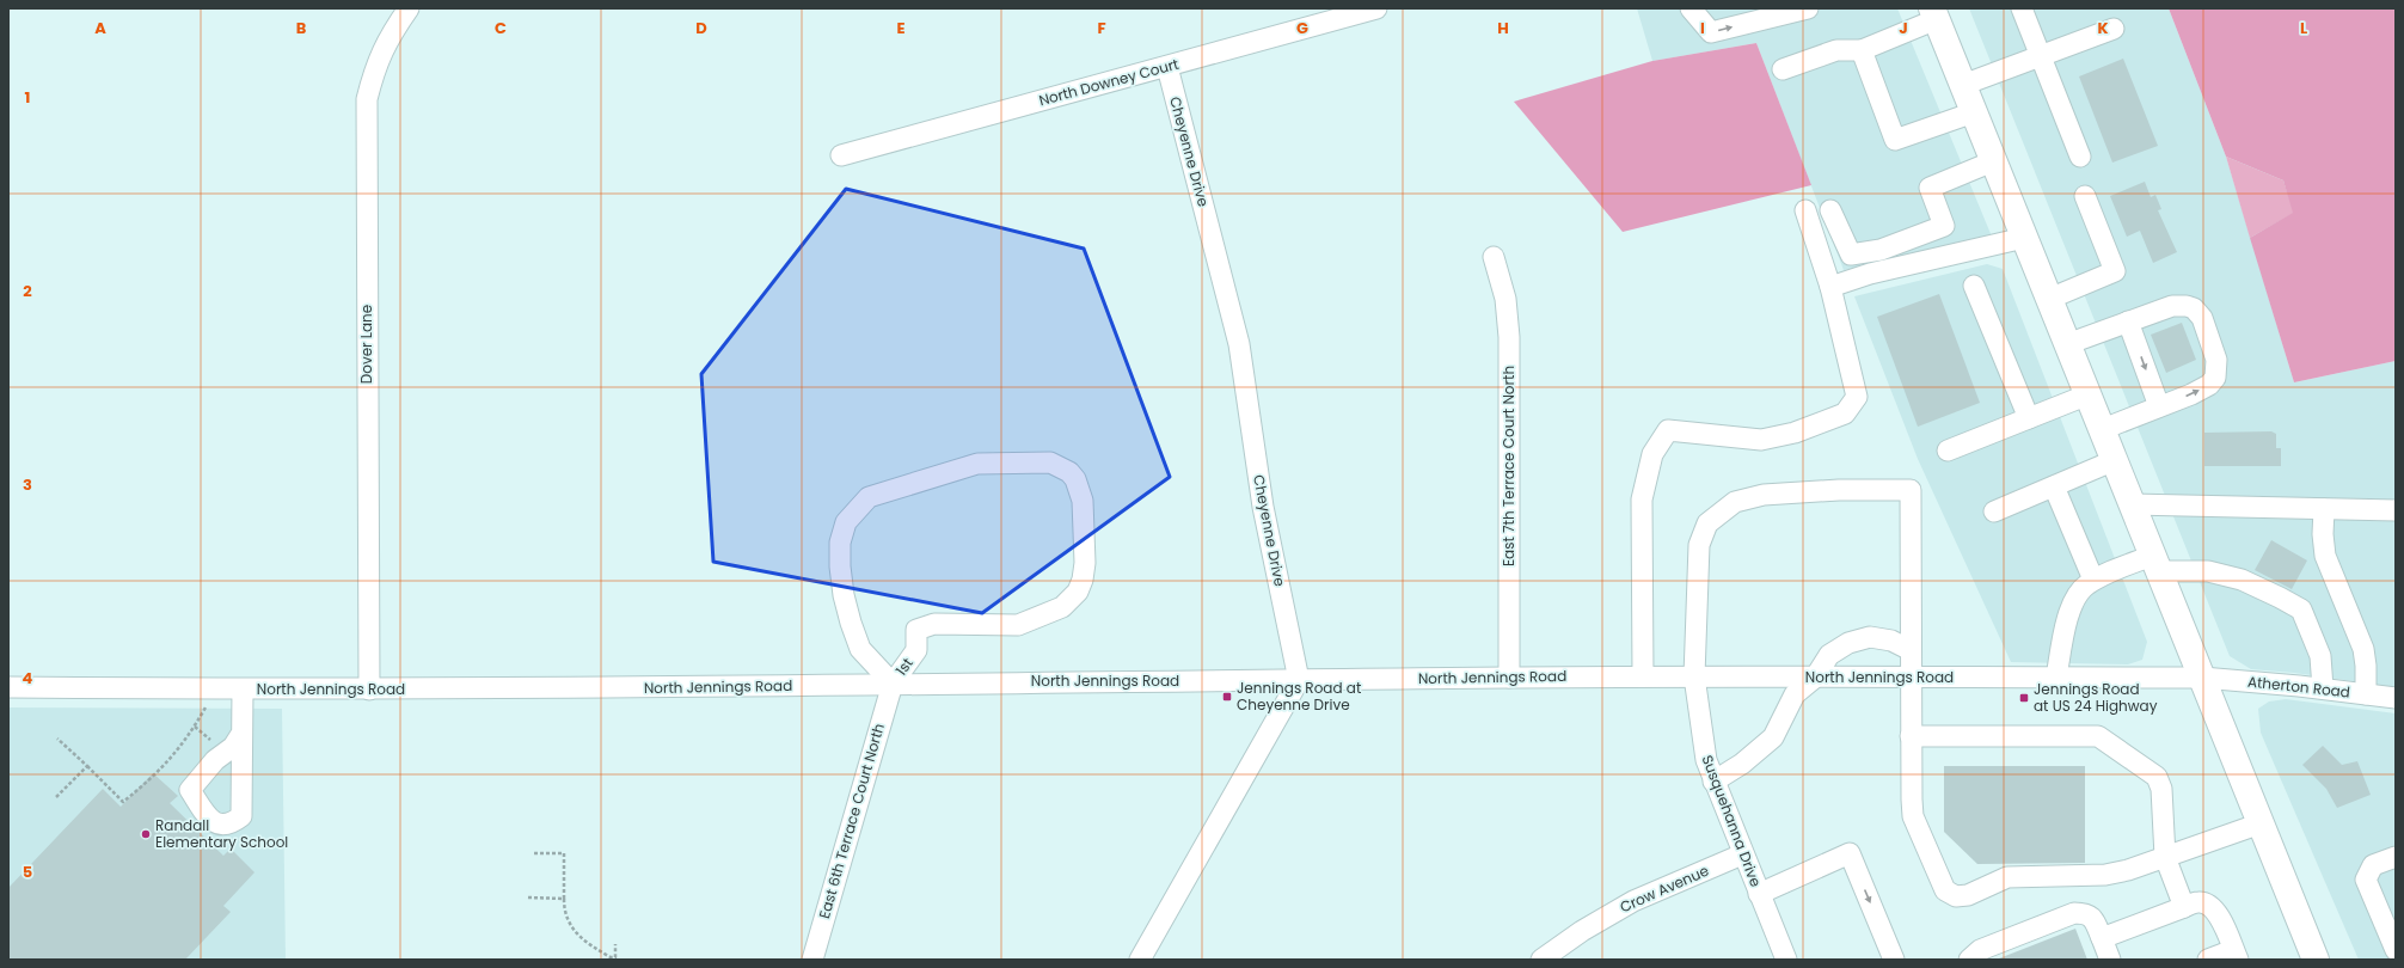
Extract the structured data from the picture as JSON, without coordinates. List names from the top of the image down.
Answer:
{
  "streets": {
    "street": [
      "North Downey Court",
      "Cheyenne Drive",
      "Dover Lane",
      "East 7th Terrace Court North",
      "1st",
      "North Jennings Road",
      "Atherton Road",
      "East 6th Terrace Court North",
      "Susquehanna Drive",
      "Crow Avenue"
    ]
  },
  "crossings": [
    ["North Downey Court", "Cheyenne Drive"],
    ["Cheyenne Drive", "North Jennings Road"],
    ["Dover Lane", "North Jennings Road"],
    ["East 7th Terrace Court North", "North Jennings Road"],
    ["1st", "North Jennings Road"],
    ["1st", "East 6th Terrace Court North"],
    ["North Jennings Road", "Atherton Road"],
    ["North Jennings Road", "East 6th Terrace Court North"],
    ["North Jennings Road", "Susquehanna Drive"],
    ["Susquehanna Drive", "Crow Avenue"]
  ],
  "places": {
    "transit": ["Jennings Road at Cheyenne Drive", "Jennings Road at US 24 Highway"],
    "other": ["Randall Elementary School"]
  },
  "grid": {
    "columns": [
      "A",
      "B",
      "C",
      "D",
      "E",
      "F",
      "G",
      "H",
      "I",
      "J",
      "K",
      "L"
    ],
    "rows": [
      "1",
      "2",
      "3",
      "4",
      "5"
    ]
  }
}
